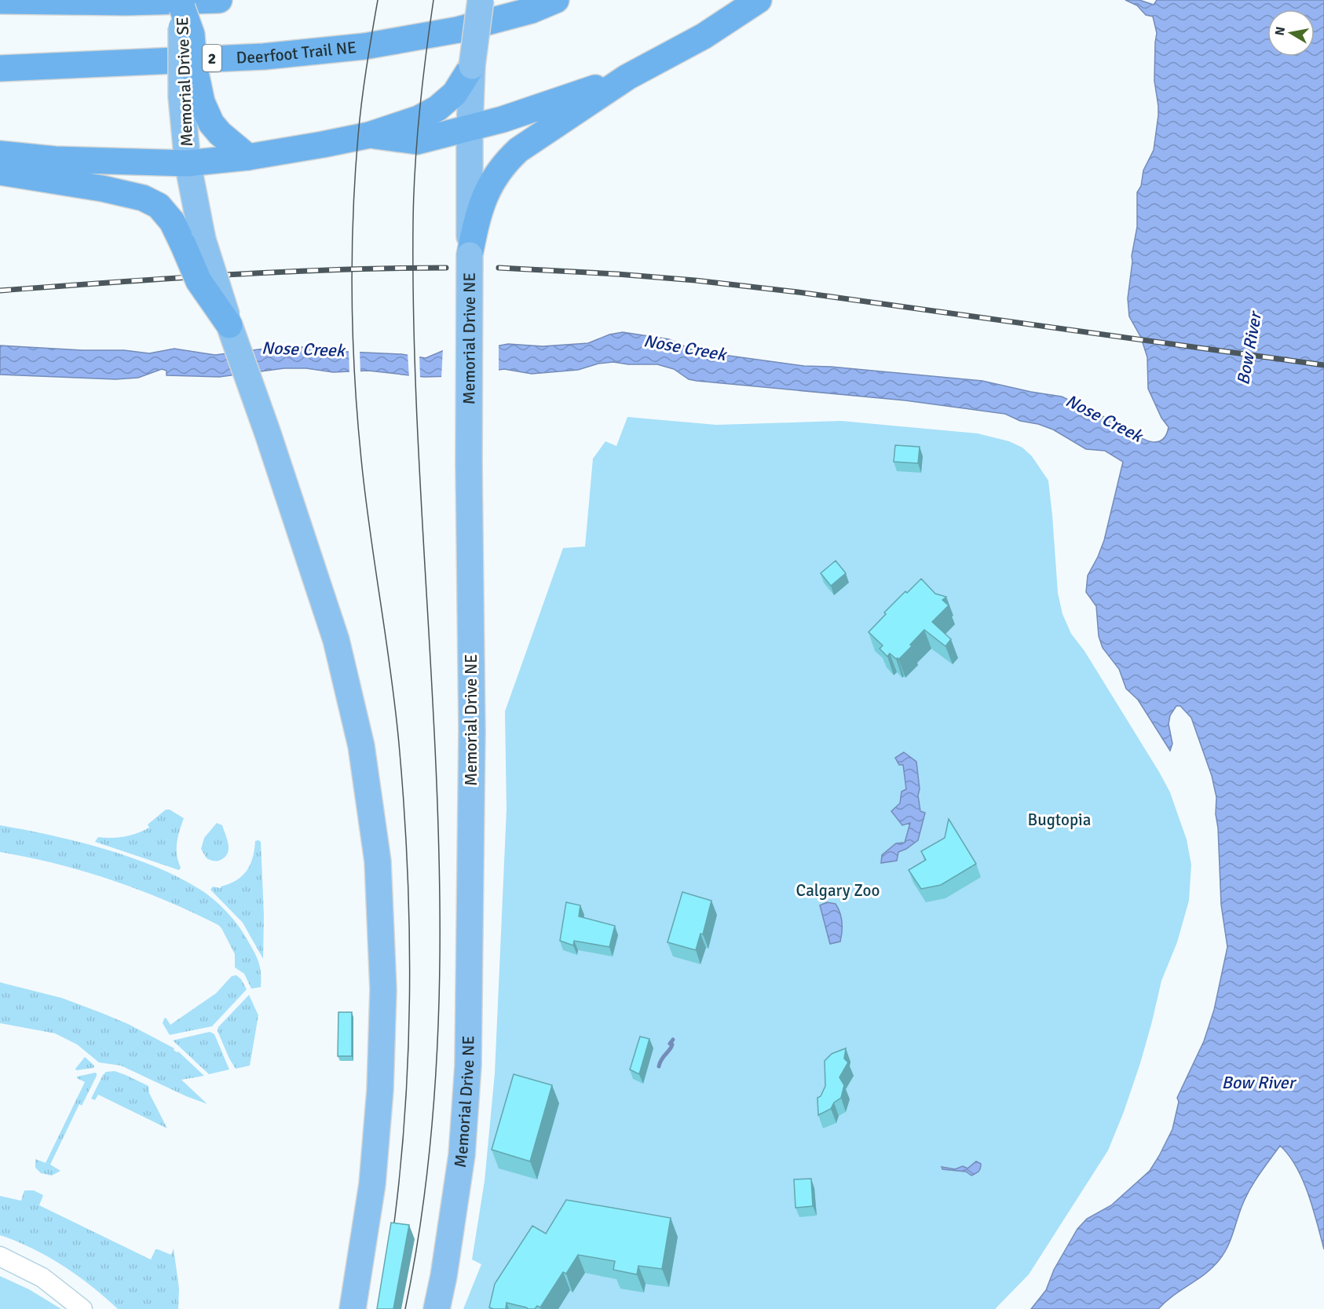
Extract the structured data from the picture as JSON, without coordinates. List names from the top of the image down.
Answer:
{
  "streets": {
    "highway": [
      "Deerfoot Trail NE",
      "2",
      "Memorial Drive SE",
      "Memorial Drive NE"
    ]
  },
  "water": ["Nose Creek", "Bow River"],
  "parks": ["Bugtopia", "Calgary Zoo"],
  "north": "left"
}
